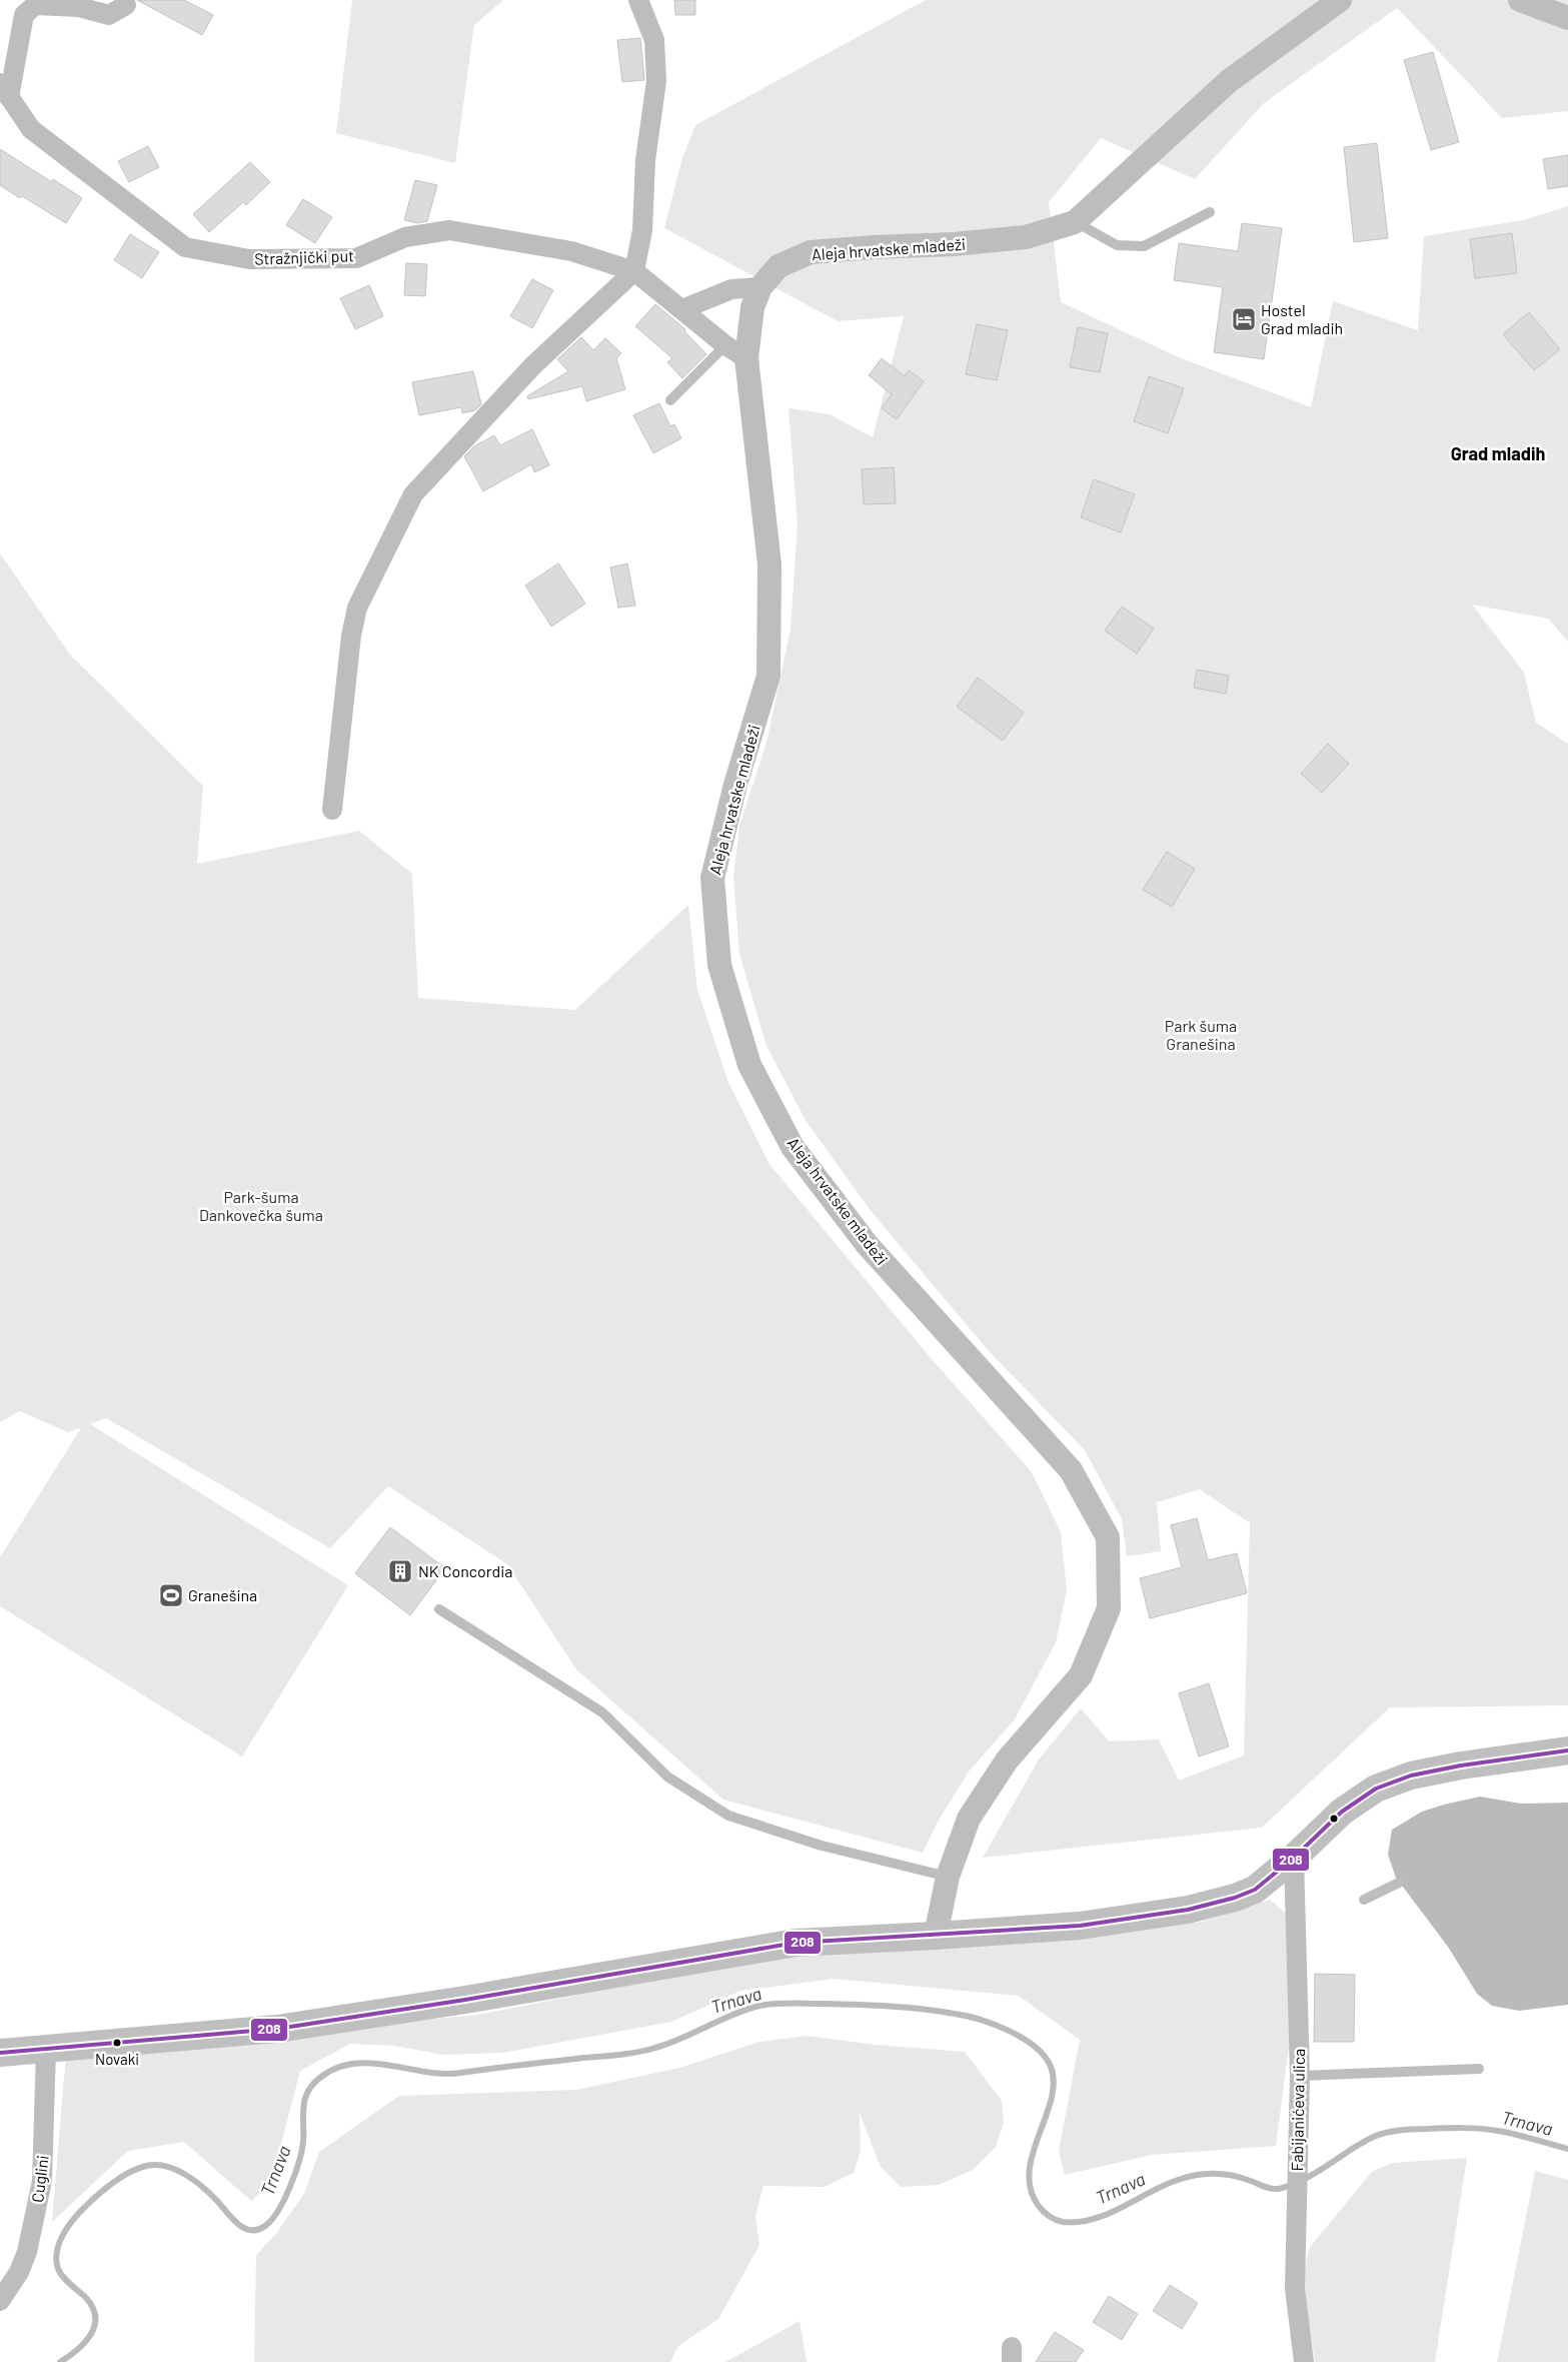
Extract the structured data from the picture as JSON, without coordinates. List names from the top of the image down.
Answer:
{
  "streets": {
    "street": [
      "Aleja hrvatske mladeži",
      "Stražnjički put",
      "Fabijanićeva ulica",
      "Cuglini"
    ]
  },
  "crossings": [
    ["Aleja hrvatske mladeži", "Stražnjički put"]
  ],
  "districts": ["Grad mladih"],
  "water": ["Trnava"],
  "parks": ["Park šuma Granešina", "Park-šuma Dankovečka šuma"],
  "places": {
    "hotel": ["Hostel Grad mladih"],
    "building": ["NK Concordia"],
    "sports": ["Granešina"],
    "other": ["Novaki"]
  },
  "lines": ["transit line 208"]
}
